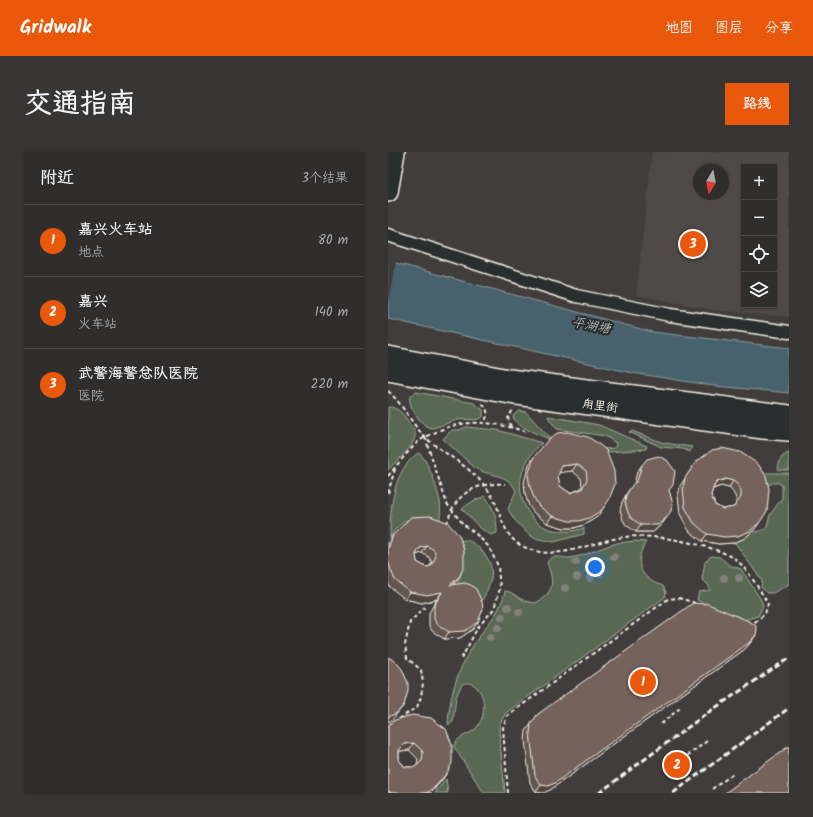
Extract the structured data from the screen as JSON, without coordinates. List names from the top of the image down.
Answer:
{
  "streets": {
    "main road": ["甪里街"]
  },
  "water": ["平湖塘"],
  "north": "bottom",
  "page": {
    "header": "Gridwalk",
    "nav": ["地图", "图层", "分享"],
    "title": "交通指南",
    "buttons": "路线",
    "heading": ["附近", "3个结果"],
    "map_buttons": ["+", "−"],
    "list": [
      {
        "mark": "1",
        "name": "嘉兴火车站",
        "note": "地点",
        "value": "80 m"
      },
      {
        "mark": "2",
        "name": "嘉兴",
        "note": "火车站",
        "value": "140 m"
      },
      {
        "mark": "3",
        "name": "武警海警总队医院",
        "note": "医院",
        "value": "220 m"
      }
    ],
    "pins": ["3", "1", "2"]
  }
}
